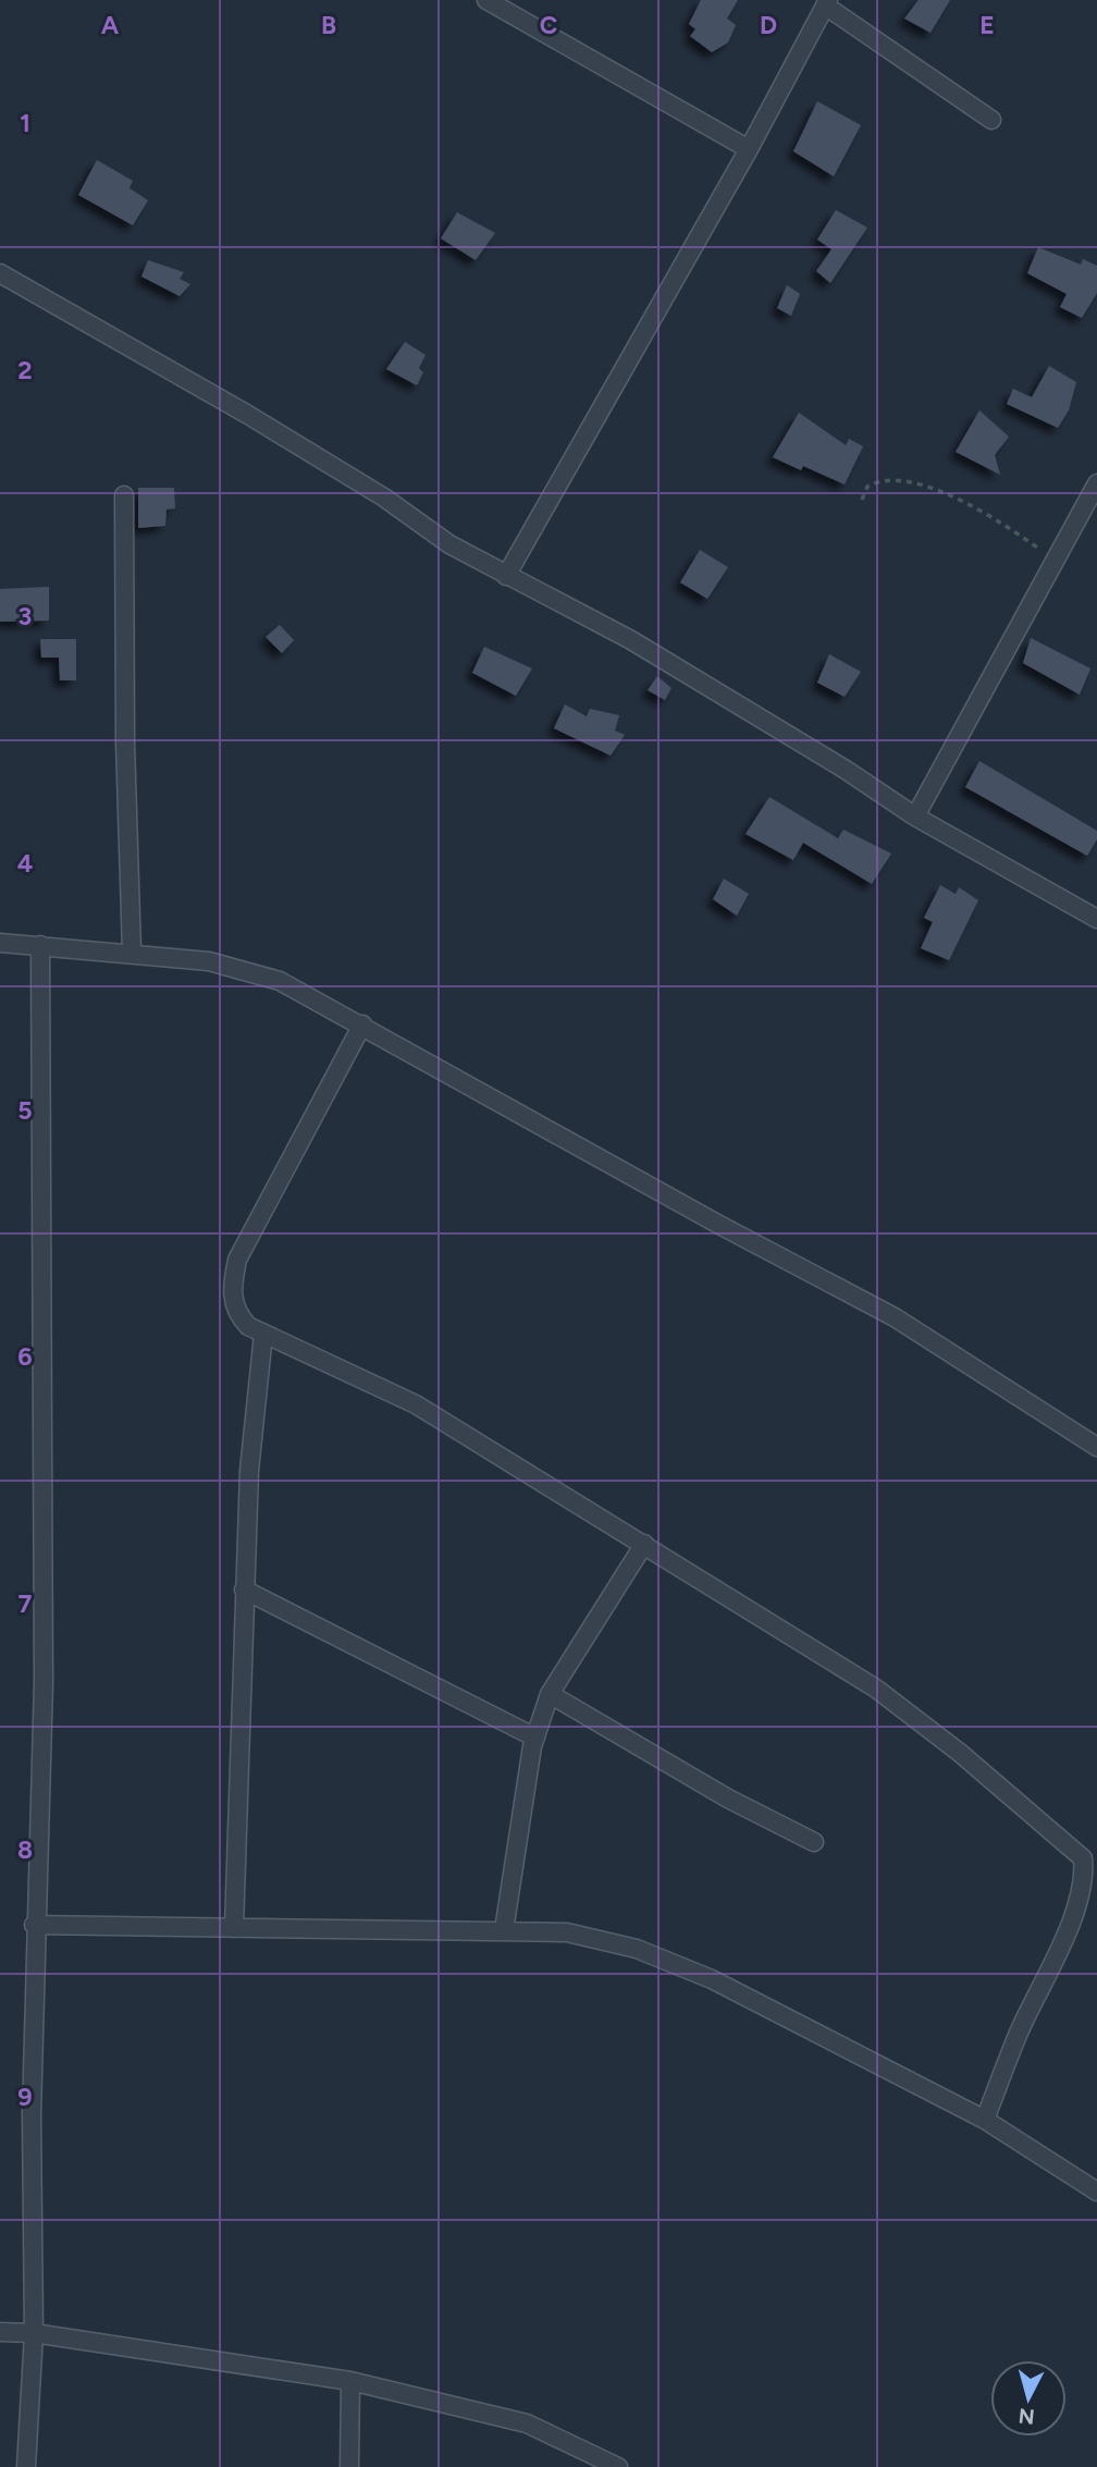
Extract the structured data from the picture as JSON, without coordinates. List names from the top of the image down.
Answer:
{
  "north": "bottom",
  "grid": {
    "columns": [
      "A",
      "B",
      "C",
      "D",
      "E"
    ],
    "rows": [
      "1",
      "2",
      "3",
      "4",
      "5",
      "6",
      "7",
      "8",
      "9"
    ]
  }
}
